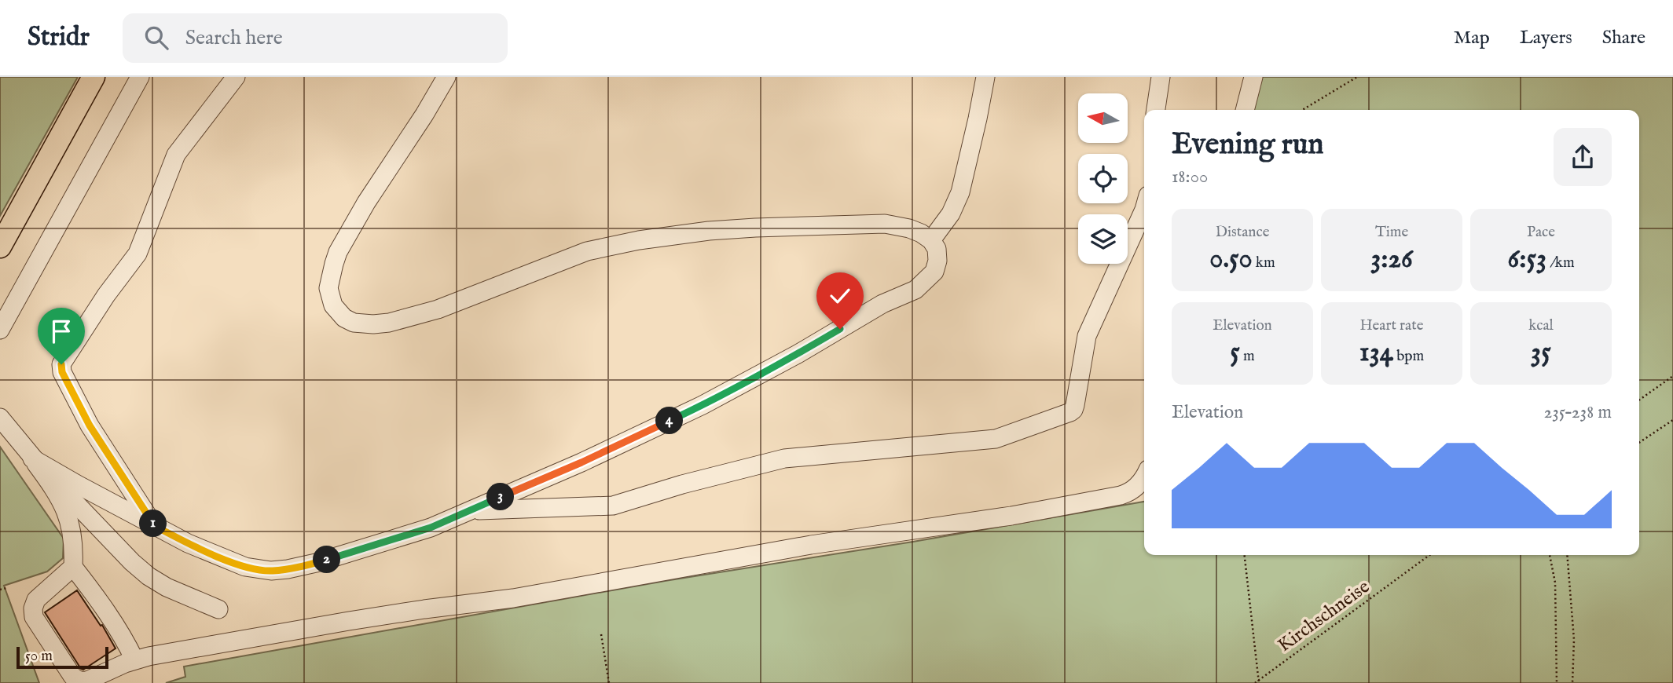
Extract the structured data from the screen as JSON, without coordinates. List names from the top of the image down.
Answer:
{
  "streets": {
    "path": ["Kirchschneise"]
  },
  "scale_bar": "50 m",
  "north": "left",
  "page": {
    "header": "Stridr",
    "search": "Search here",
    "nav": ["Map", "Layers", "Share"],
    "heading": ["Evening run", "18:00"],
    "stats": [
      ["Distance", "0.50 km"],
      ["Time", "3:26"],
      ["Pace", "6:53 /km"],
      ["Elevation", "5 m"],
      ["Heart rate", "134 bpm"],
      ["kcal", "35"]
    ],
    "chart": ["Elevation", "235–238 m"],
    "pins": [
      "4",
      "3",
      "1",
      "2"
    ],
    "scale": "50 m"
  }
}
